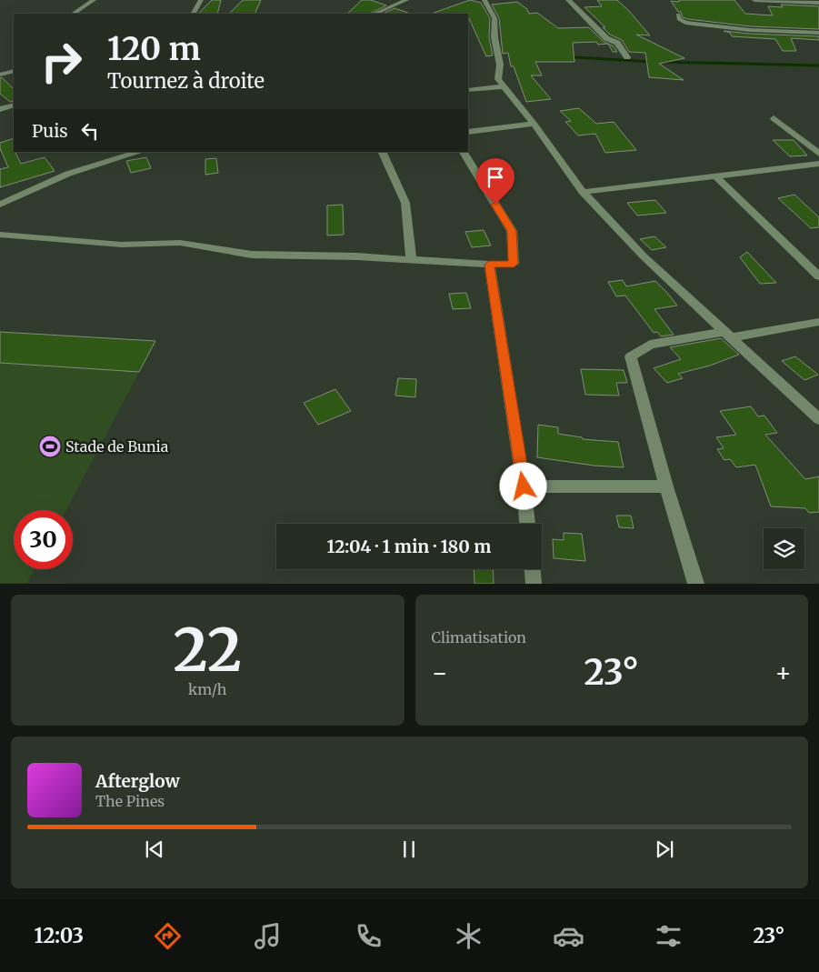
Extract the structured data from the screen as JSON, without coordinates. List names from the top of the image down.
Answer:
{
  "places": {
    "sports": ["Stade de Bunia"]
  },
  "page": {
    "turn": ["120 m", "Tournez à droite"],
    "then": "Puis",
    "limit": "30",
    "trip": "12:04 · 1 min · 180 m",
    "tile": [
      ["22", "km/h"],
      "Climatisation"
    ],
    "heat": ["−", "23°", "+"],
    "song": ["Afterglow", "The Pines"],
    "tabs": ["12:03", "23°"]
  }
}
